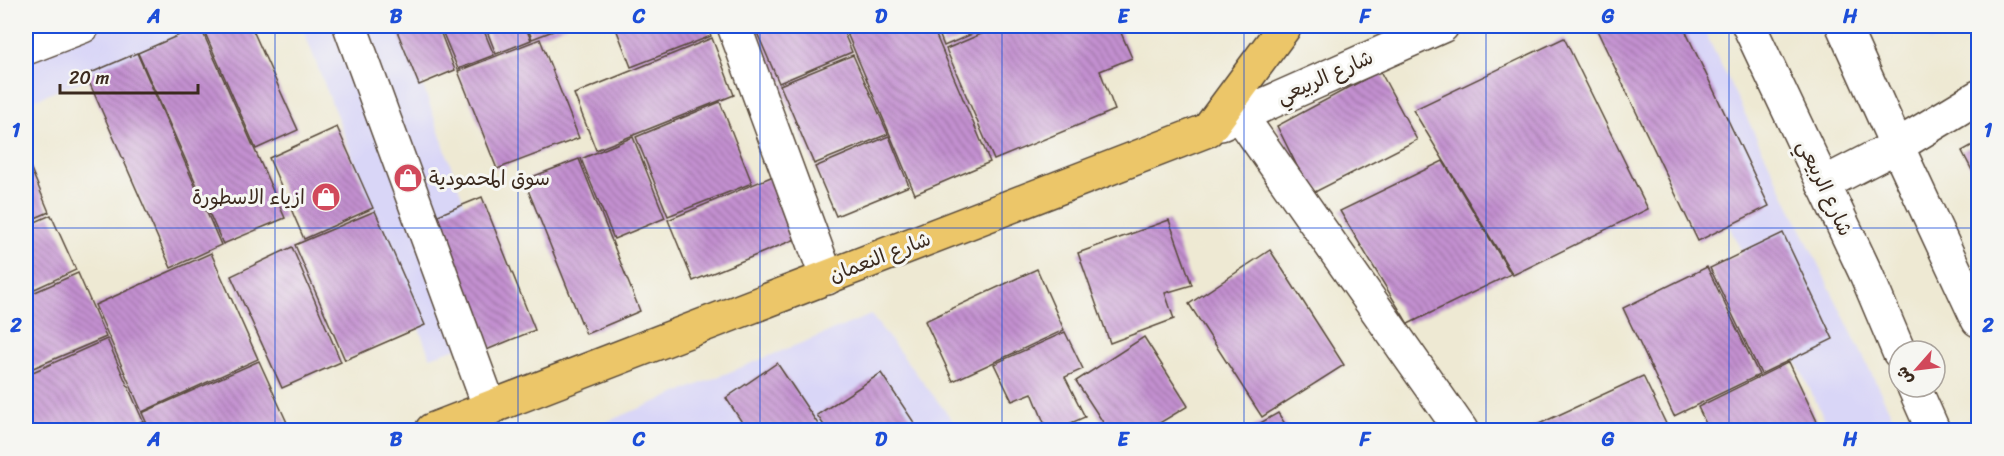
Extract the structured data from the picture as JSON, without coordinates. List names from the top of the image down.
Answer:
{
  "streets": {
    "main road": ["شارع النعمان"],
    "street": ["شارع الربيعي"]
  },
  "crossings": [
    ["شارع الربيعي", "شارع النعمان"]
  ],
  "places": {
    "shop": ["سوق المحمودية", "ازياء الاسطورة"]
  },
  "scale_bar": "20 m",
  "north": "bottom left",
  "grid": {
    "columns": [
      "A",
      "B",
      "C",
      "D",
      "E",
      "F",
      "G",
      "H"
    ],
    "rows": ["1", "2"]
  }
}
